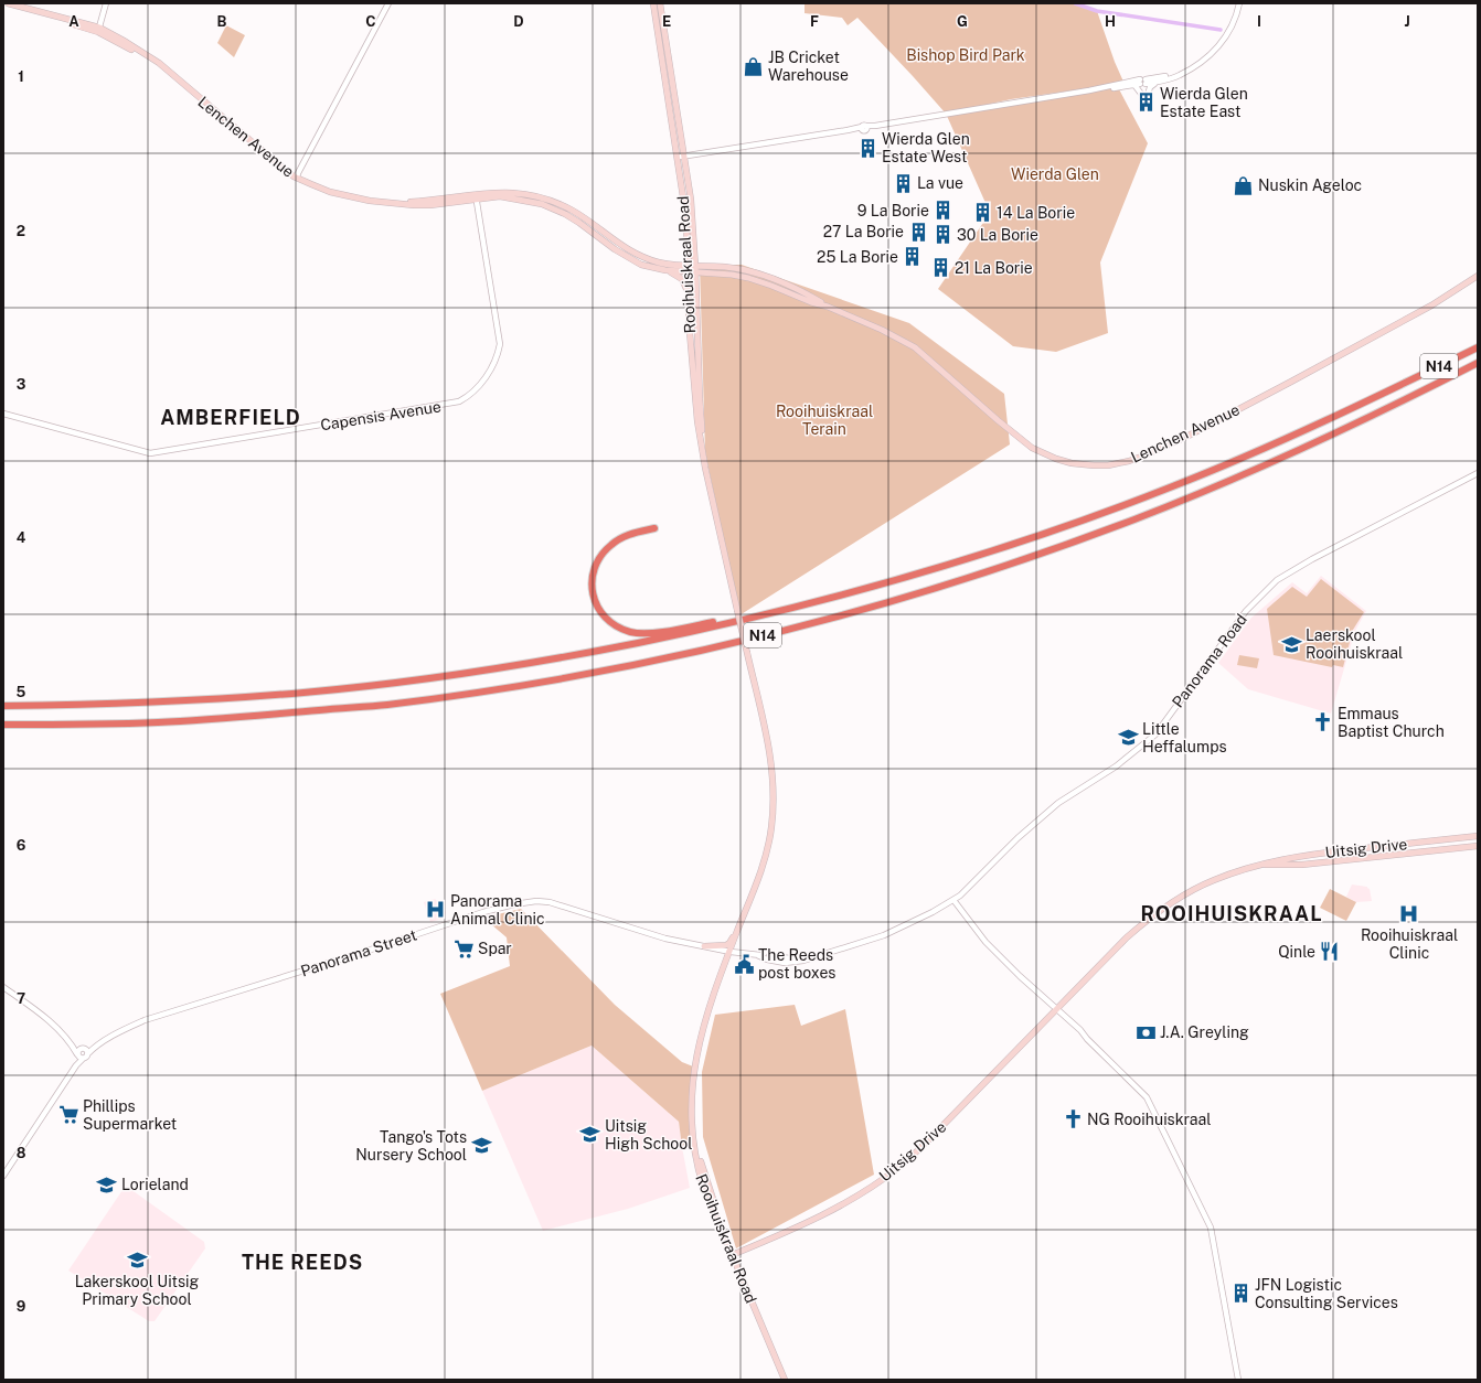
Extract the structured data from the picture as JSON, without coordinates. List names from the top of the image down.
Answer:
{
  "streets": {
    "highway": ["N14"],
    "main road": ["Lenchen Avenue", "Rooihuiskraal Road", "Uitsig Drive"],
    "street": ["Capensis Avenue", "Panorama Road", "Panorama Street"]
  },
  "crossings": [
    ["Lenchen Avenue", "Rooihuiskraal Road"],
    ["Lenchen Avenue", "Capensis Avenue"],
    ["Rooihuiskraal Road", "Uitsig Drive"],
    ["Rooihuiskraal Road", "Panorama Street"],
    ["Panorama Road", "Panorama Street"]
  ],
  "districts": ["AMBERFIELD", "ROOIHUISKRAAL", "THE REEDS"],
  "parks": ["Bishop Bird Park", "Wierda Glen", "Rooihuiskraal Terain"],
  "places": {
    "shop": ["JB Cricket Warehouse", "Nuskin Ageloc"],
    "building": [
      "Wierda Glen Estate East",
      "Wierda Glen Estate West",
      "La vue",
      "9 La Borie",
      "14 La Borie",
      "27 La Borie",
      "30 La Borie",
      "25 La Borie",
      "21 La Borie",
      "JFN Logistic Consulting Services"
    ],
    "school or university": [
      "Laerskool Rooihuiskraal",
      "Little Heffalumps",
      "Uitsig High School",
      "Tango's Tots Nursery School",
      "Lorieland",
      "Lakerskool Uitsig Primary School"
    ],
    "church": ["Emmaus Baptist Church", "NG Rooihuiskraal"],
    "hospital": ["Panorama Animal Clinic", "Rooihuiskraal Clinic"],
    "supermarket": ["Spar", "Phillips Supermarket"],
    "restaurant": ["Qinle"],
    "public building": ["The Reeds post boxes"],
    "bank": ["J.A. Greyling"]
  },
  "grid": {
    "columns": [
      "A",
      "B",
      "C",
      "D",
      "E",
      "F",
      "G",
      "H",
      "I",
      "J"
    ],
    "rows": [
      "1",
      "2",
      "3",
      "4",
      "5",
      "6",
      "7",
      "8",
      "9"
    ]
  }
}
